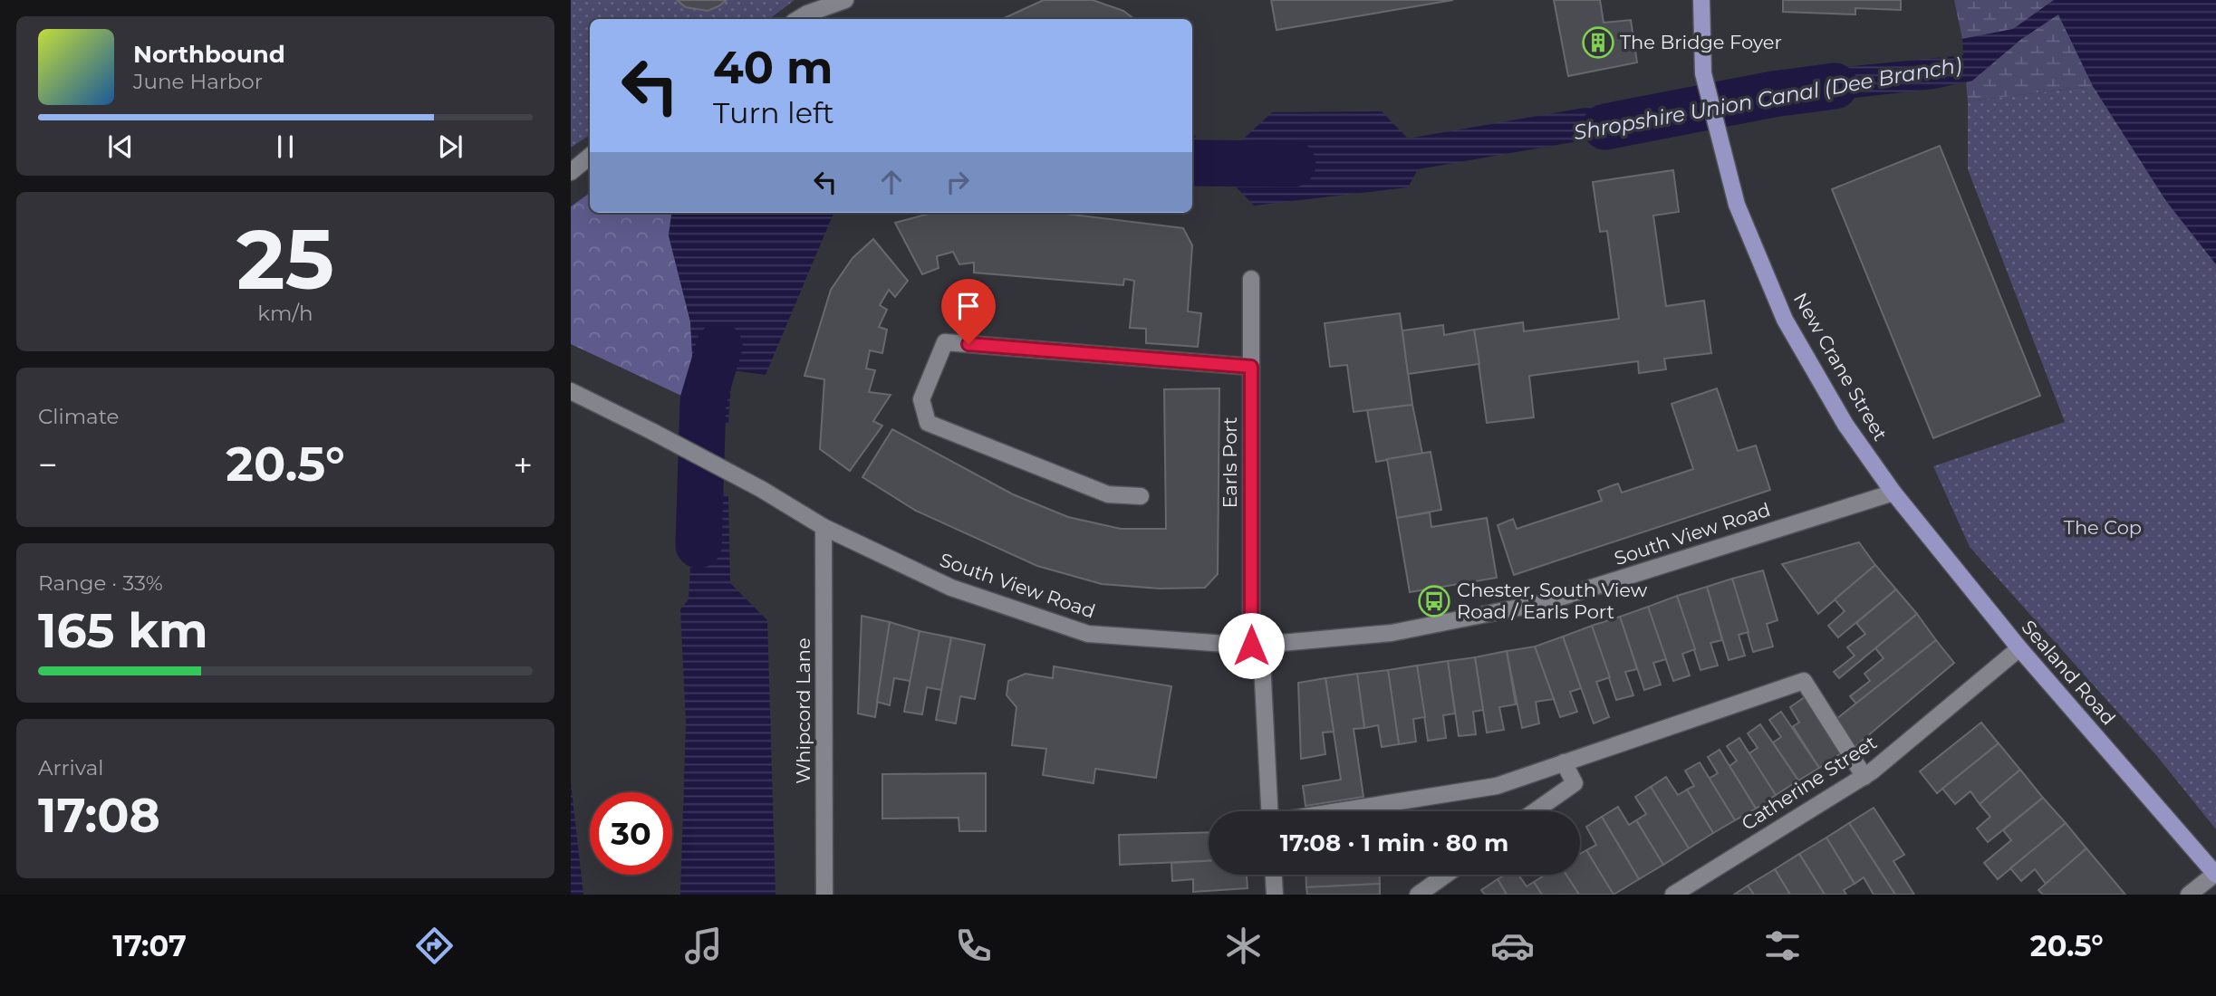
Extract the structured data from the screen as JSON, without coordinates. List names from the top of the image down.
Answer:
{
  "streets": {
    "main road": ["New Crane Street", "Sealand Road"],
    "street": [
      "Earls Port",
      "South View Road",
      "Whipcord Lane",
      "Catherine Street"
    ]
  },
  "crossings": [
    ["New Crane Street", "South View Road"],
    ["New Crane Street", "Sealand Road"],
    ["Earls Port", "South View Road"],
    ["South View Road", "Sealand Road"],
    ["South View Road", "Whipcord Lane"],
    ["Sealand Road", "Catherine Street"]
  ],
  "water": ["Shropshire Union Canal (Dee Branch)"],
  "parks": ["The Cop"],
  "places": {
    "building": ["The Bridge Foyer"],
    "bus stop": ["Chester, South View Road / Earls Port"]
  },
  "page": {
    "turn": ["40 m", "Turn left"],
    "song": ["Northbound", "June Harbor"],
    "tile": [
      ["25", "km/h"],
      "Climate",
      ["Range · 33%", "165 km"],
      ["Arrival", "17:08"]
    ],
    "heat": ["−", "20.5°", "+"],
    "limit": "30",
    "trip": "17:08 · 1 min · 80 m",
    "tabs": ["17:07", "20.5°"]
  }
}
